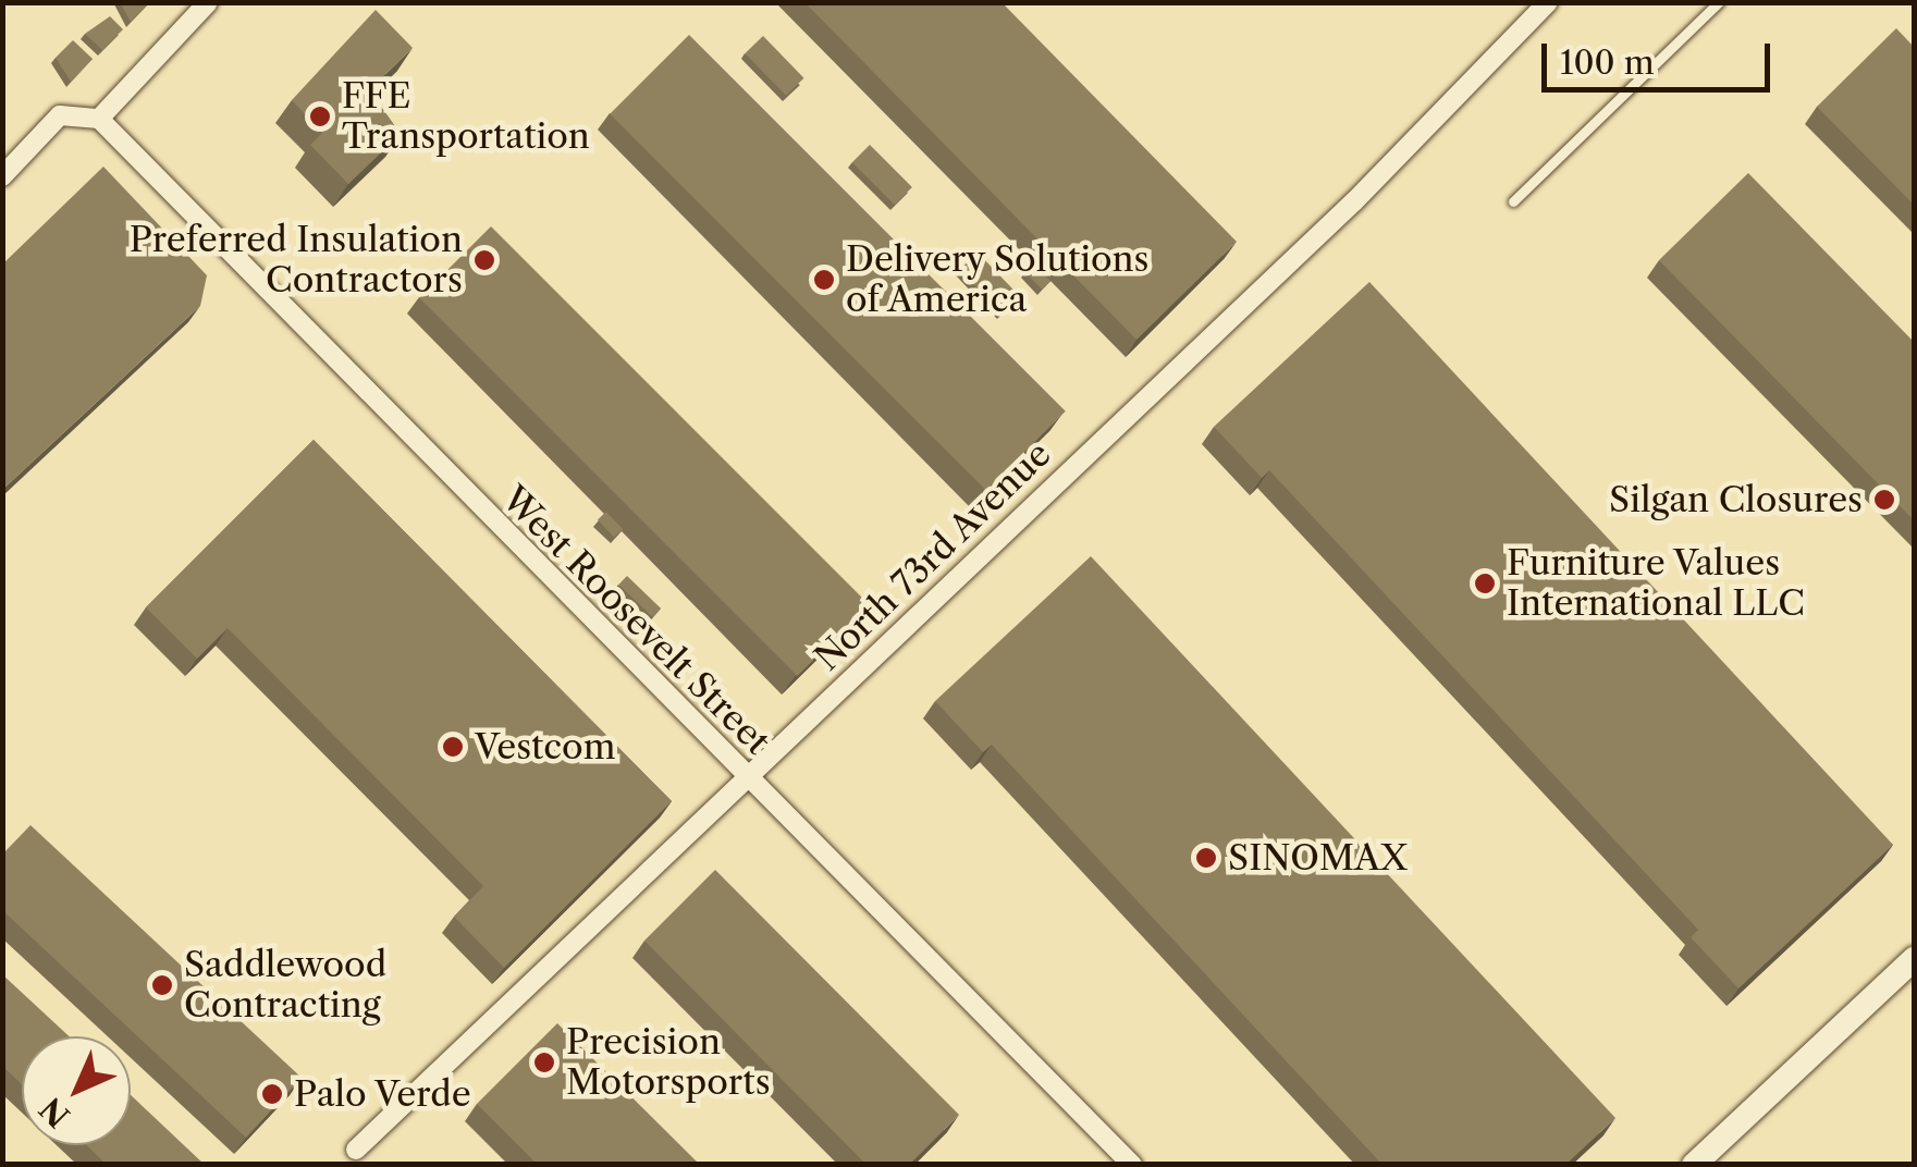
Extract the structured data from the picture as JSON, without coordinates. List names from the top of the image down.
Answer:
{
  "streets": {
    "street": ["North 73rd Avenue", "West Roosevelt Street"]
  },
  "crossings": [
    ["North 73rd Avenue", "West Roosevelt Street"]
  ],
  "places": [
    "FFE Transportation",
    "Preferred Insulation Contractors",
    "Delivery Solutions of America",
    "Silgan Closures",
    "Furniture Values International LLC",
    "Vestcom",
    "SINOMAX",
    "Saddlewood Contracting",
    "Precision Motorsports",
    "Palo Verde"
  ],
  "scale_bar": "100 m",
  "north": "bottom left"
}
